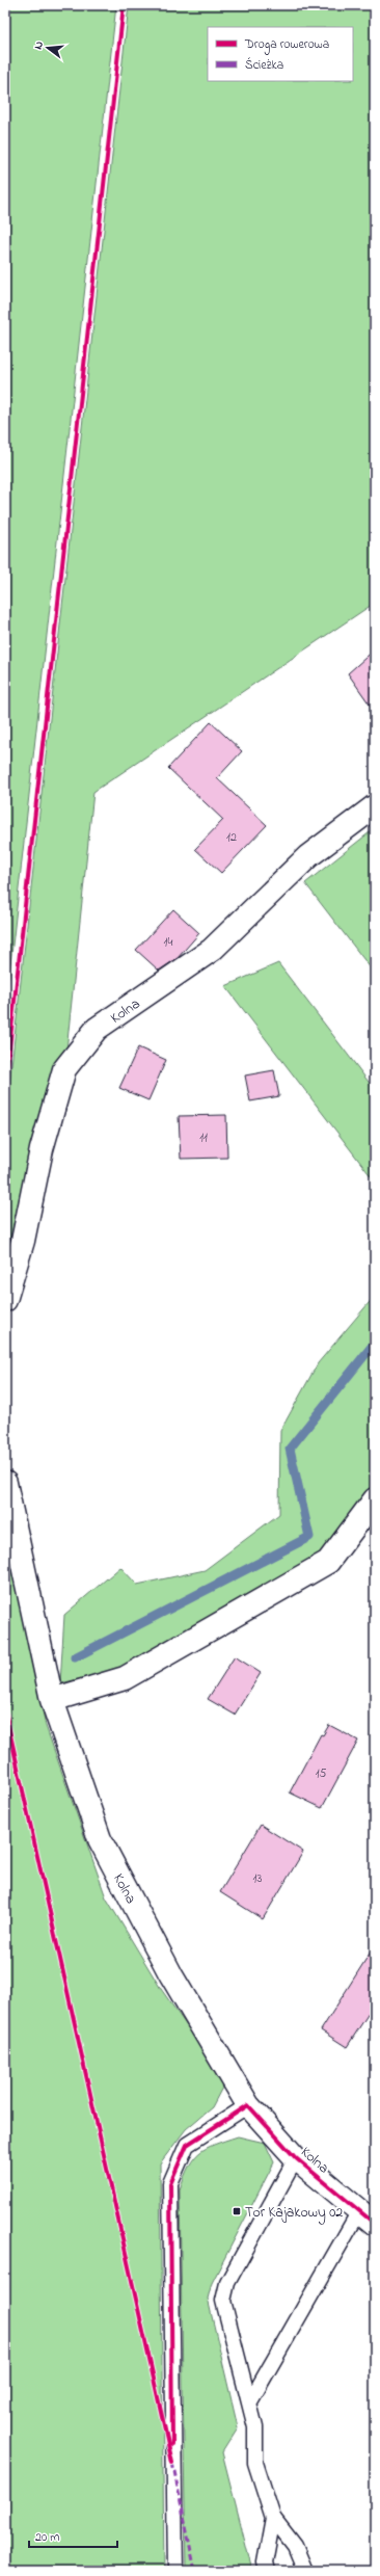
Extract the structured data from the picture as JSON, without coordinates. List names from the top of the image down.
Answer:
{
  "streets": {
    "street": ["Kolna"]
  },
  "places": {
    "transit": ["Tor Kajakowy 02"]
  },
  "house_numbers": [
    "12",
    "14",
    "11",
    "15",
    "13"
  ],
  "legend": ["Droga rowerowa", "Ścieżka"],
  "scale_bar": "20 m",
  "north": "left"
}
